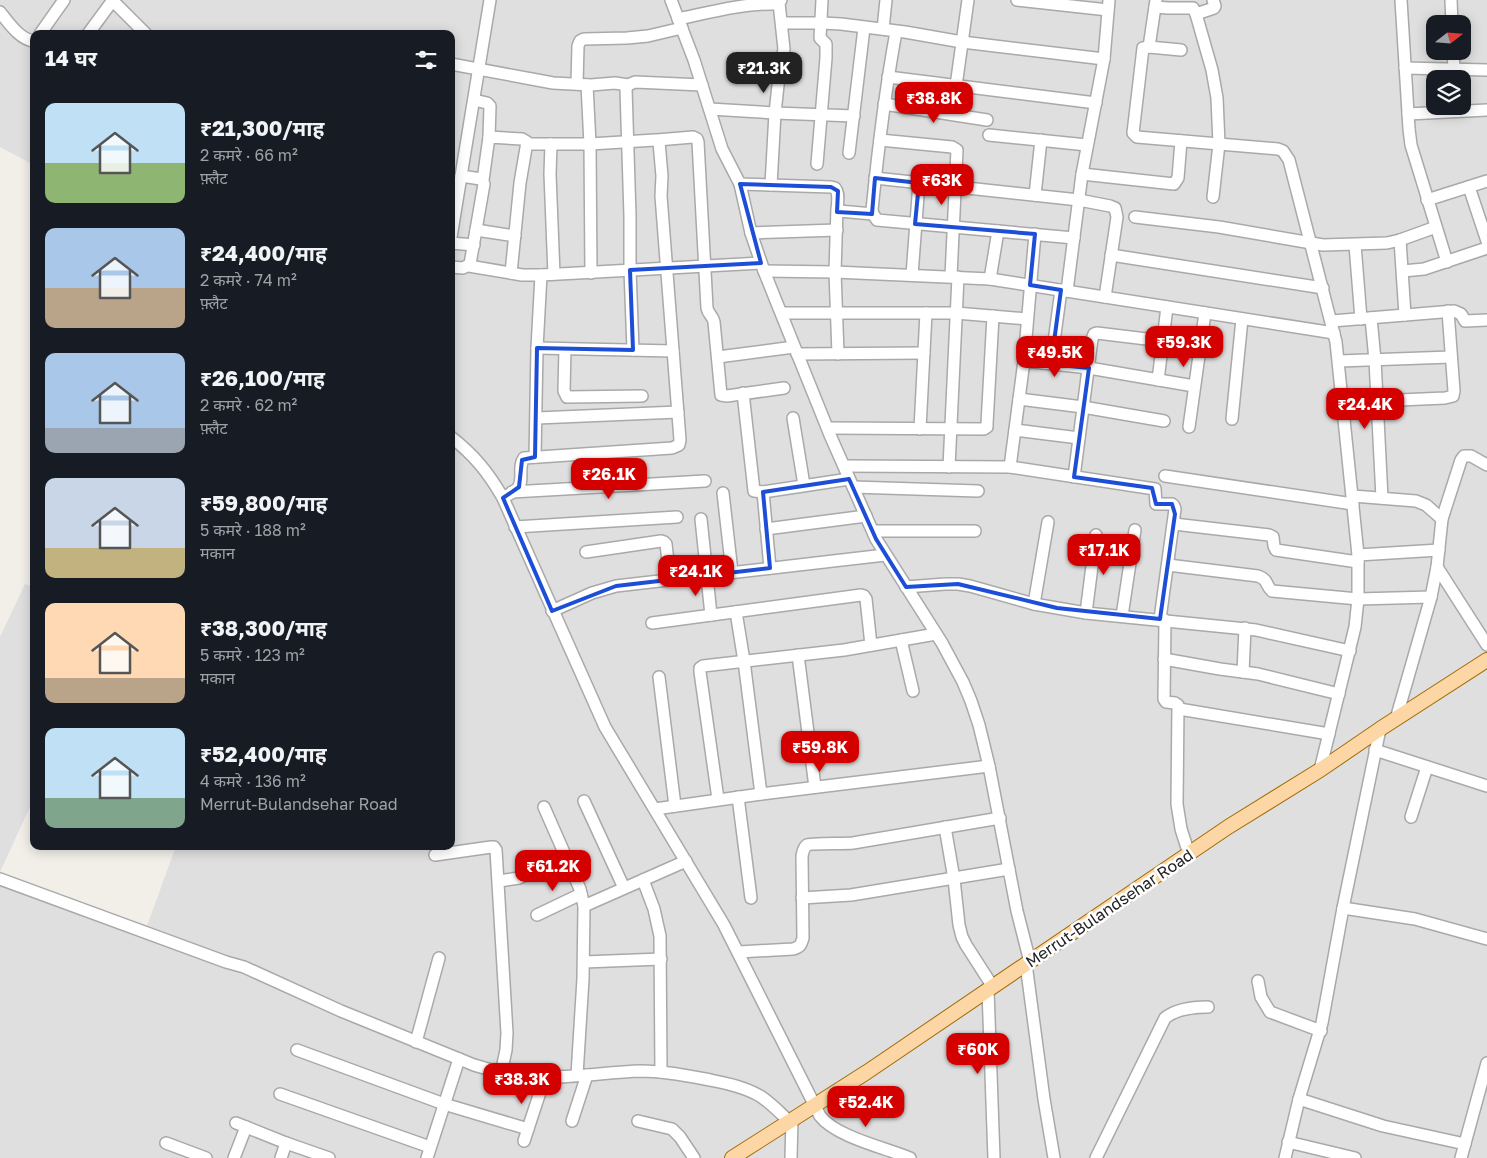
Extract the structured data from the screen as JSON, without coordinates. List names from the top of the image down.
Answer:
{
  "streets": {
    "main road": ["Merrut-Bulandsehar Road"]
  },
  "north": "right",
  "page": {
    "heading": "14 घर",
    "price": [
      "₹21.3K",
      "₹38.8K",
      "₹63K",
      "₹59.3K",
      "₹49.5K",
      "₹24.4K",
      "₹26.1K",
      "₹17.1K",
      "₹24.1K",
      "₹59.8K",
      "₹61.2K",
      "₹60K",
      "₹38.3K",
      "₹52.4K"
    ],
    "list": [
      {
        "name": "₹21,300/माह",
        "note": "2 कमरे · 66 m² · फ़्लैट"
      },
      {
        "name": "₹24,400/माह",
        "note": "2 कमरे · 74 m² · फ़्लैट"
      },
      {
        "name": "₹26,100/माह",
        "note": "2 कमरे · 62 m² · फ़्लैट"
      },
      {
        "name": "₹59,800/माह",
        "note": "5 कमरे · 188 m² · मकान"
      },
      {
        "name": "₹38,300/माह",
        "note": "5 कमरे · 123 m² · मकान"
      },
      {
        "name": "₹52,400/माह",
        "note": "4 कमरे · 136 m² · Merrut-Bulandsehar Road"
      }
    ]
  }
}
